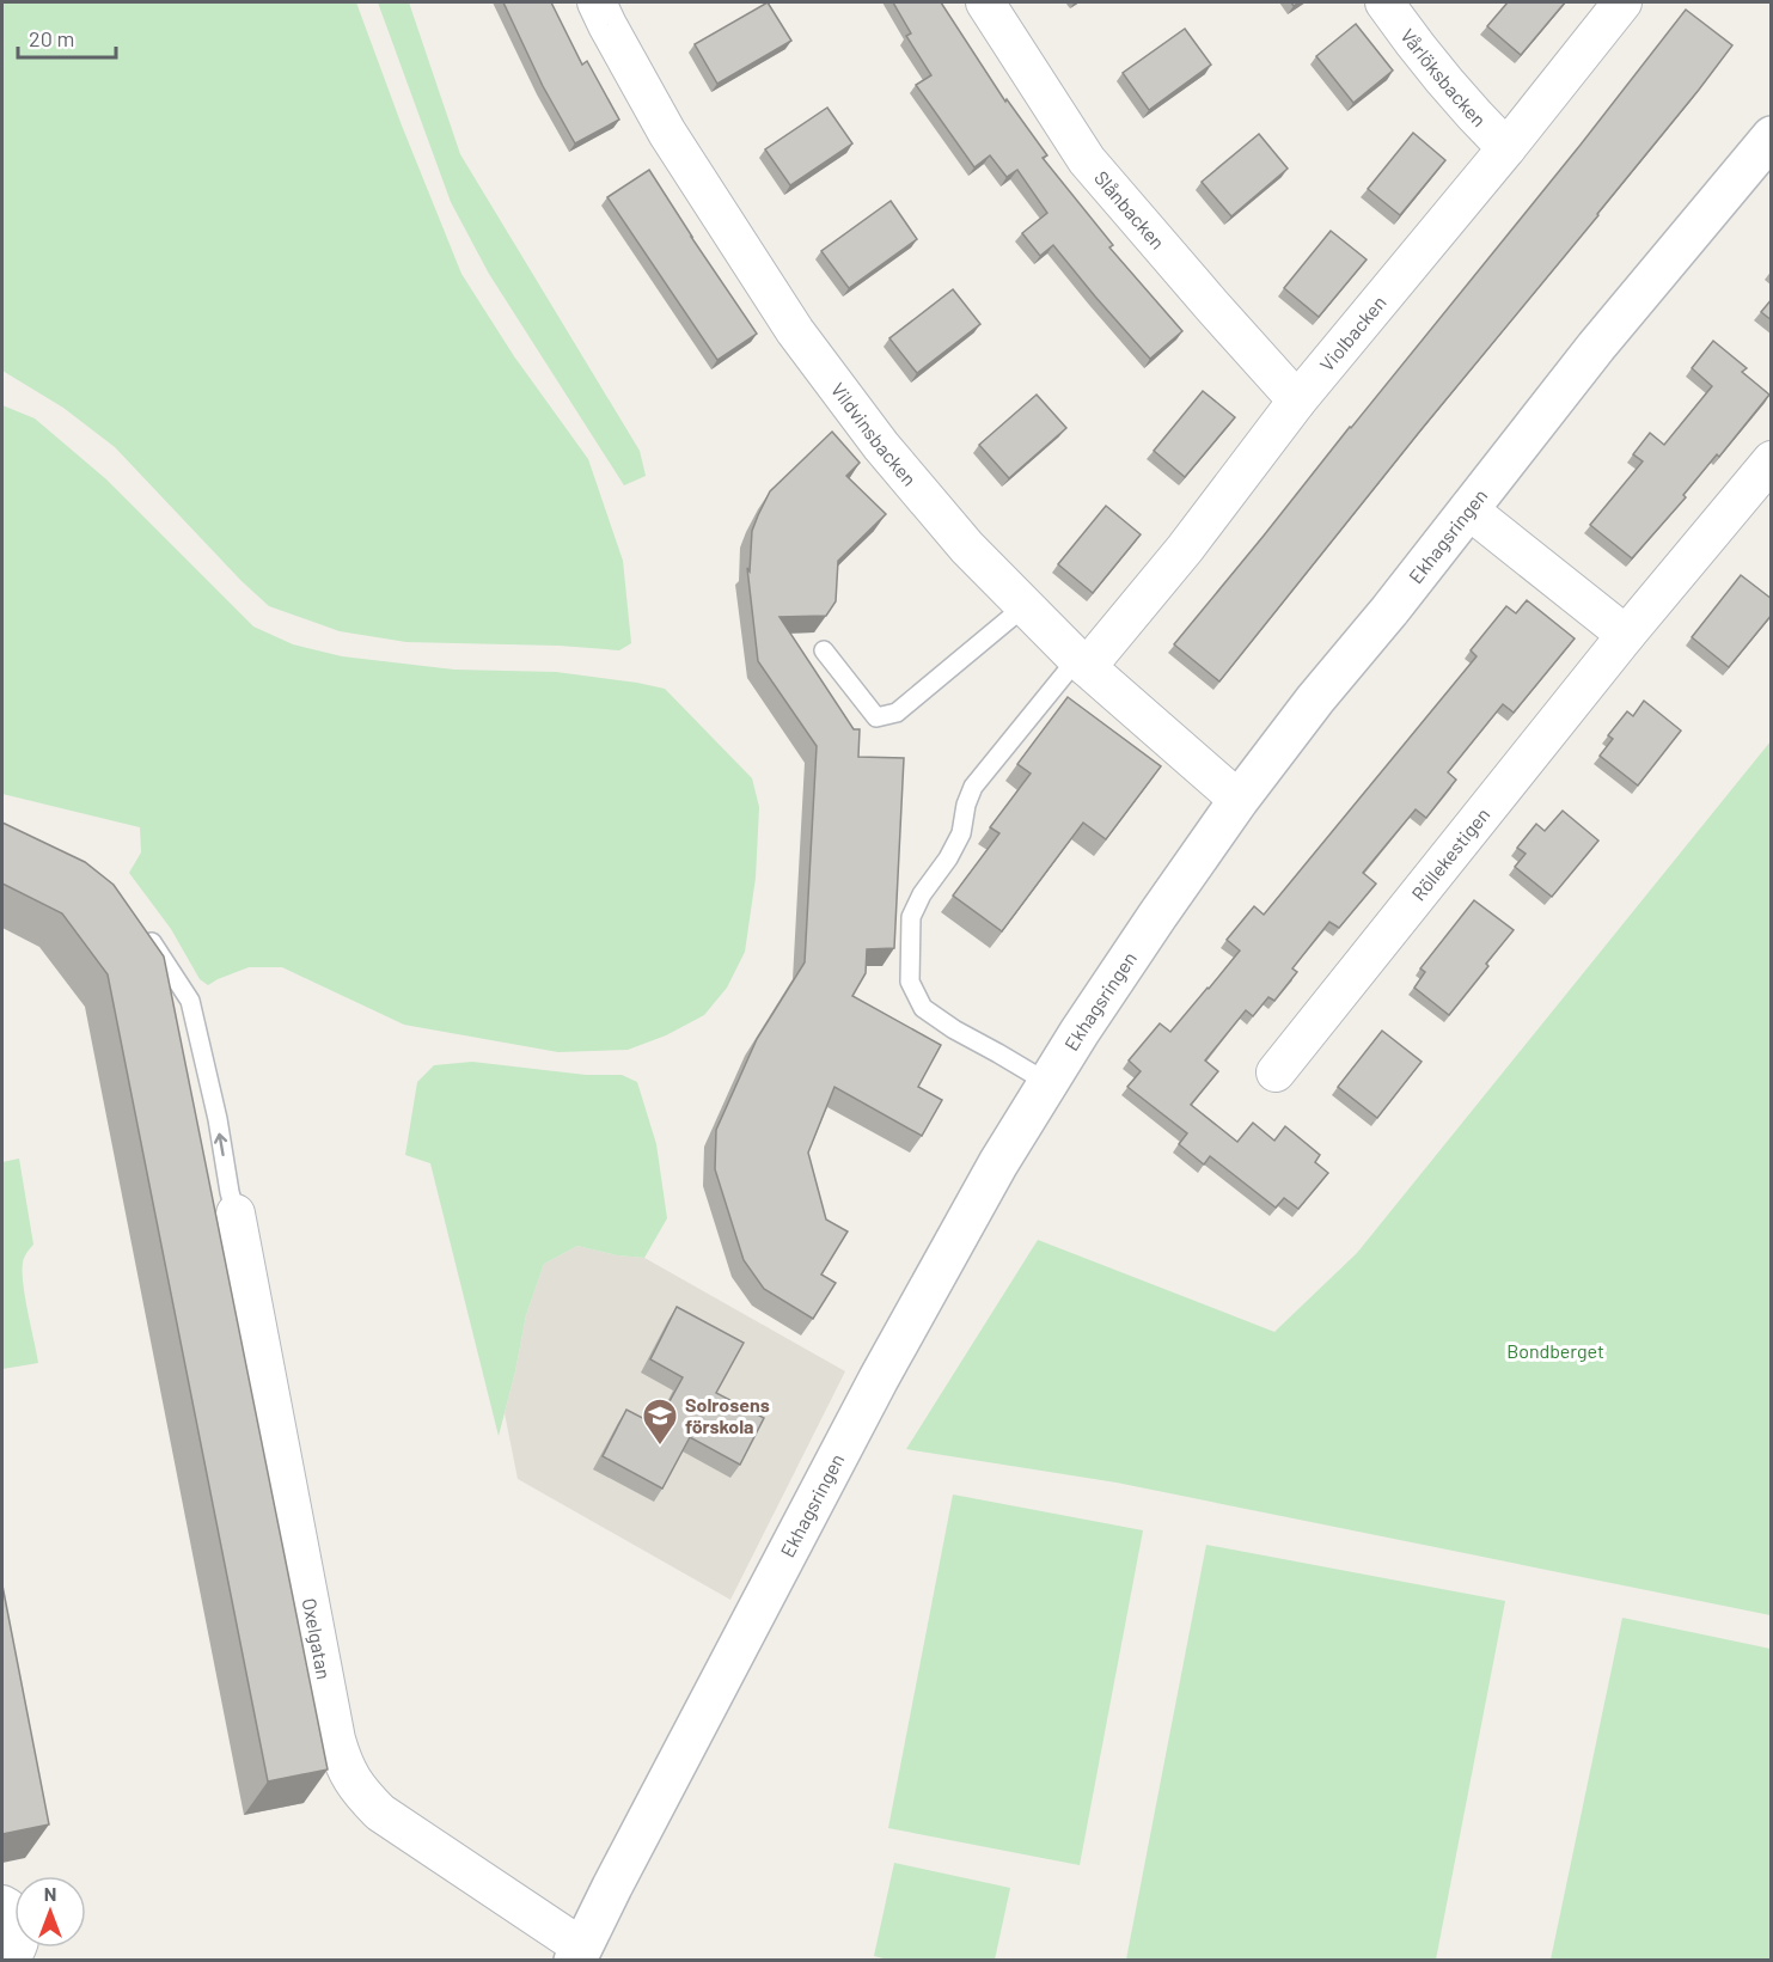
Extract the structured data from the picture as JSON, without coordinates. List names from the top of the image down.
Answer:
{
  "streets": {
    "street": [
      "Vårlöksbacken",
      "Slånbacken",
      "Violbacken",
      "Vildvinsbacken",
      "Ekhagsringen",
      "Röllekestigen",
      "Oxelgatan"
    ]
  },
  "crossings": [
    ["Vårlöksbacken", "Violbacken"],
    ["Slånbacken", "Violbacken"],
    ["Violbacken", "Vildvinsbacken"],
    ["Vildvinsbacken", "Ekhagsringen"],
    ["Ekhagsringen", "Oxelgatan"]
  ],
  "parks": ["Bondberget"],
  "places": {
    "school or university": ["Solrosens förskola"]
  },
  "scale_bar": "20 m",
  "north": "top"
}
